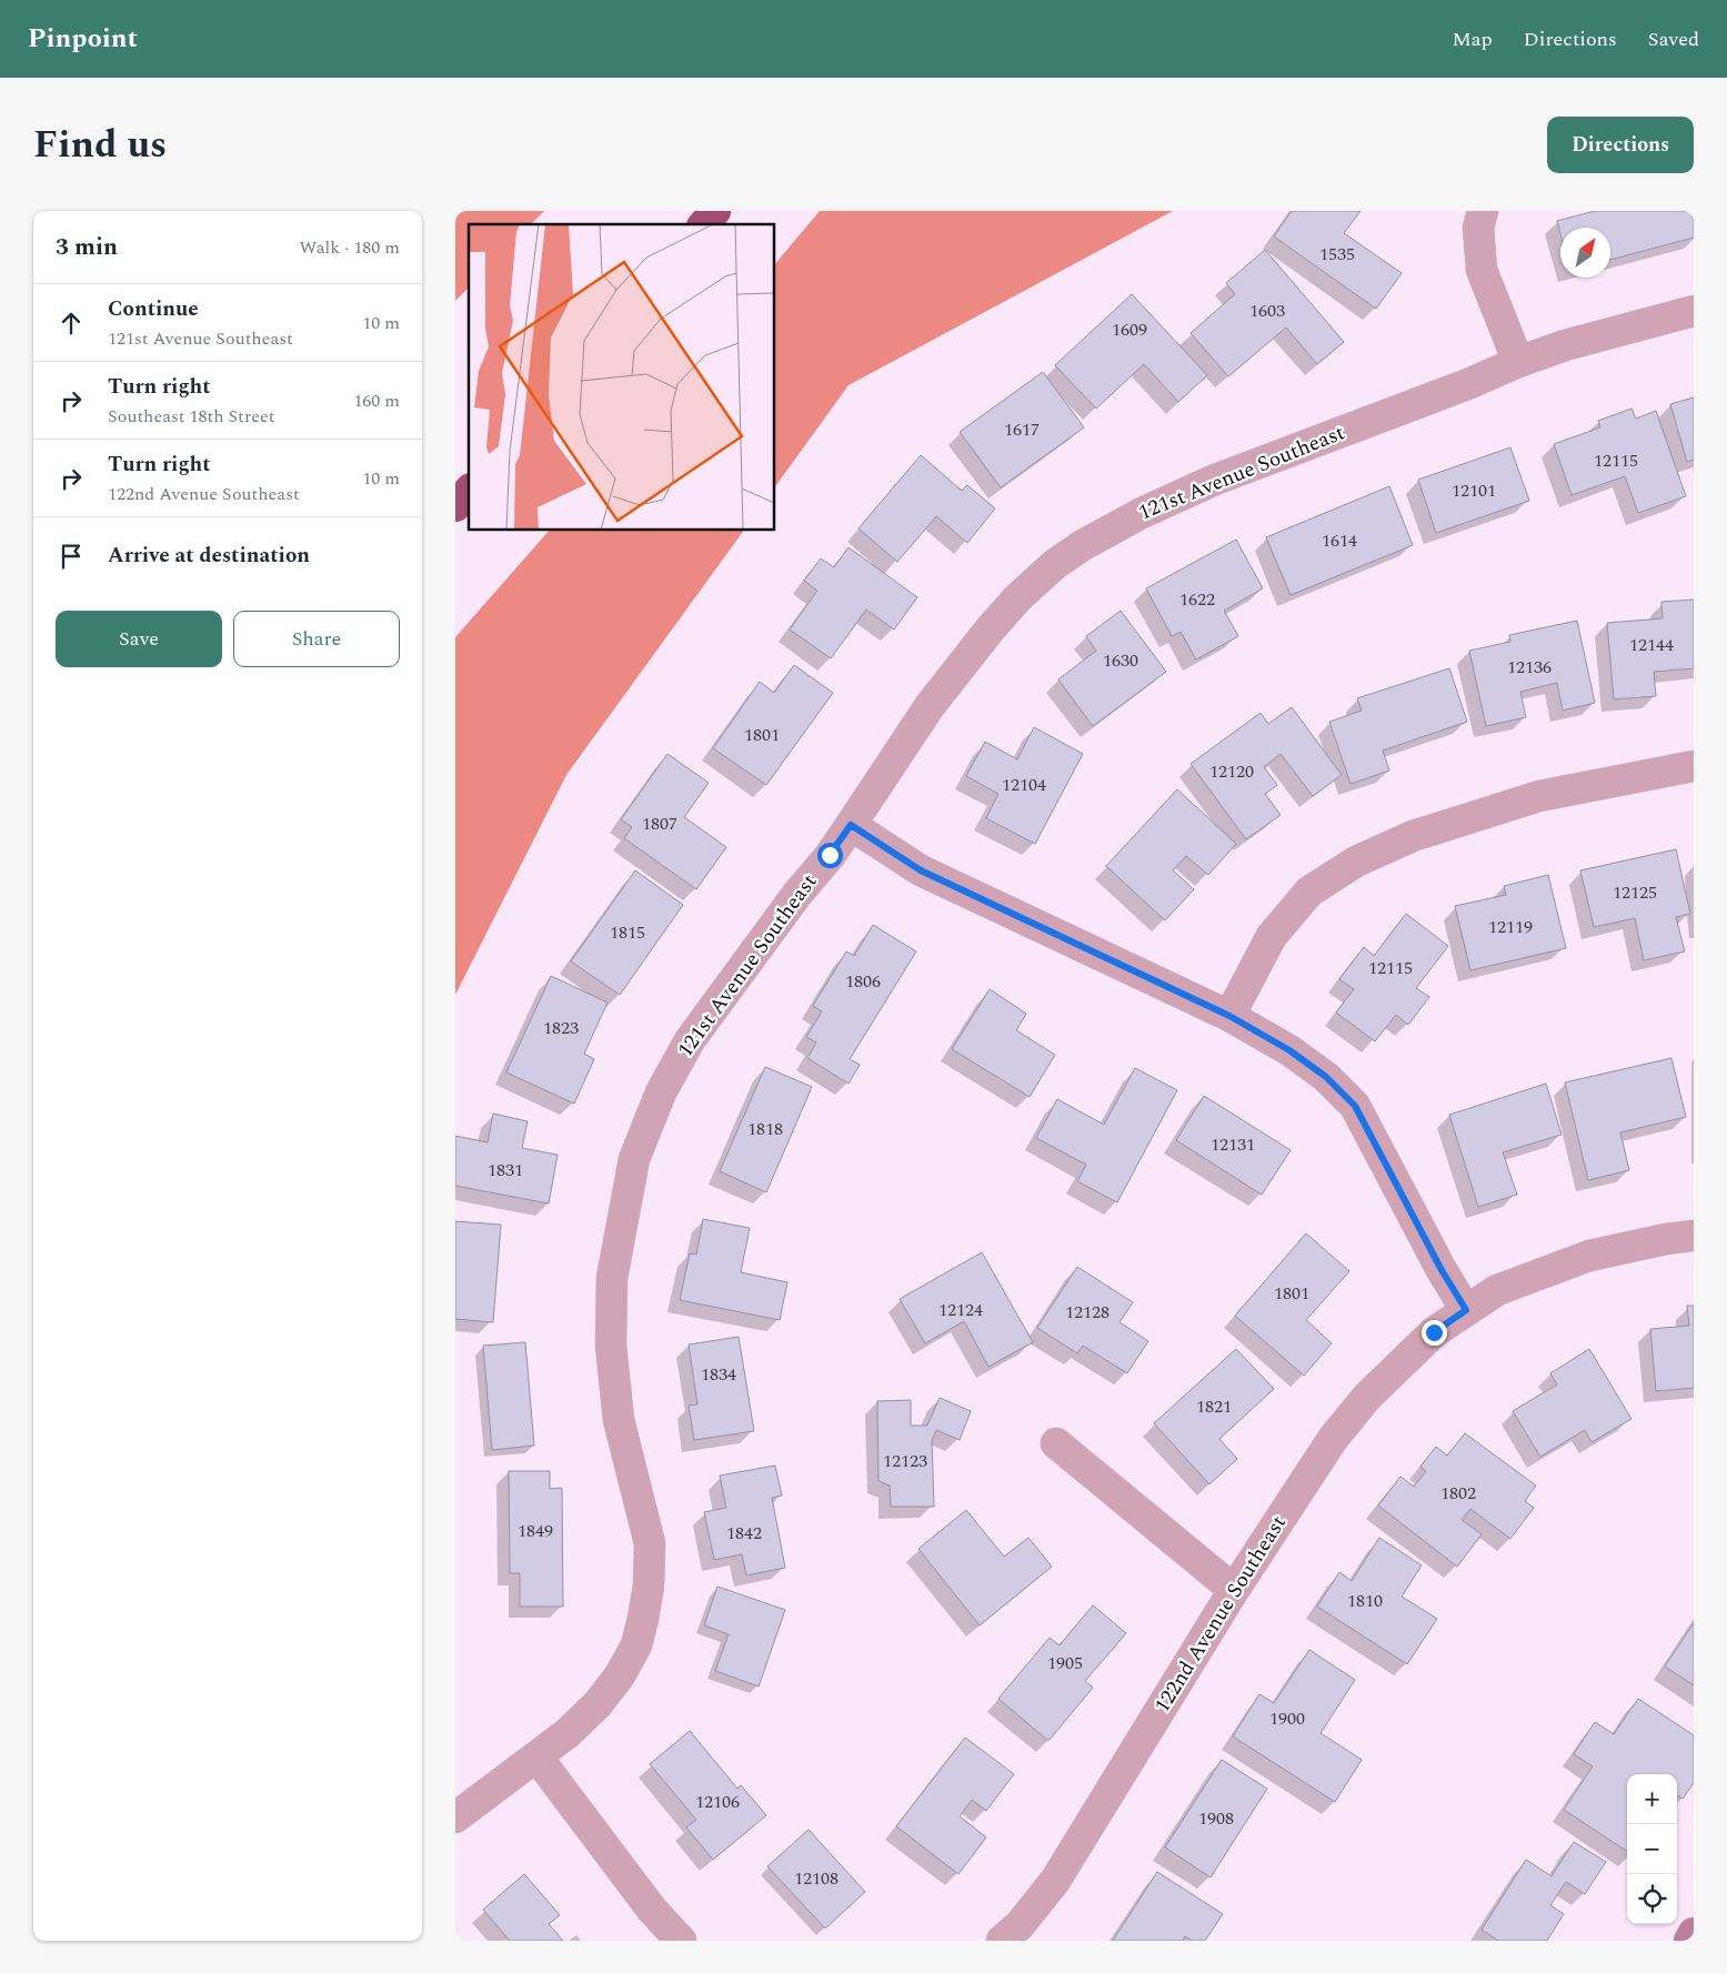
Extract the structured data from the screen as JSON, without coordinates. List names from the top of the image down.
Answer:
{
  "streets": {
    "street": ["121st Avenue Southeast", "122nd Avenue Southeast"]
  },
  "house_numbers": [
    "1535",
    "1603",
    "1609",
    "1617",
    "12115",
    "12101",
    "1614",
    "1622",
    "12144",
    "1630",
    "12136",
    "1801",
    "12120",
    "12104",
    "1807",
    "12125",
    "12119",
    "1815",
    "12115",
    "1806",
    "1823",
    "1818",
    "12131",
    "1831",
    "1801",
    "12124",
    "12128",
    "1834",
    "1821",
    "12123",
    "1802",
    "1849",
    "1842",
    "1810",
    "1905",
    "1900",
    "12106",
    "1908",
    "12108"
  ],
  "north": "top right",
  "page": {
    "header": "Pinpoint",
    "nav": ["Map", "Directions", "Saved"],
    "title": "Find us",
    "buttons": [
      "Directions",
      ["Save", "Share"]
    ],
    "heading": ["3 min", "Walk · 180 m"],
    "list": [
      ["Continue", "121st Avenue Southeast", "10 m"],
      ["Turn right", "Southeast 18th Street", "160 m"],
      ["Turn right", "122nd Avenue Southeast", "10 m"],
      "Arrive at destination"
    ],
    "map_buttons": ["+", "−"]
  }
}
